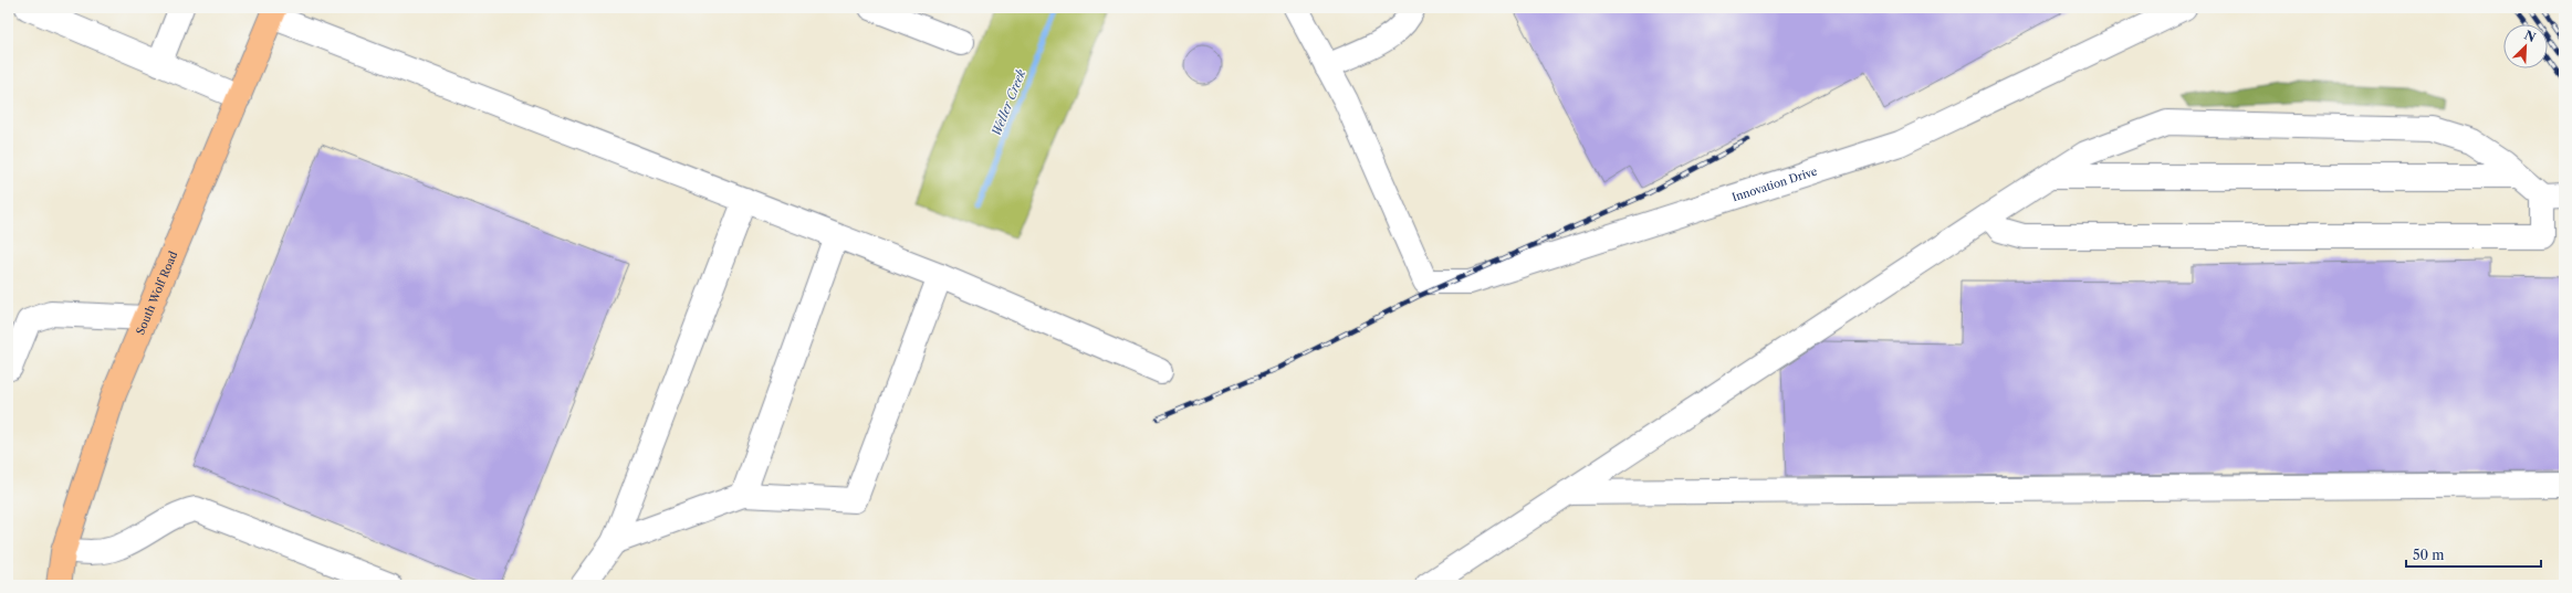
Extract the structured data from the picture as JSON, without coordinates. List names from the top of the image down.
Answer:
{
  "streets": {
    "main road": ["South Wolf Road"],
    "street": ["Innovation Drive"]
  },
  "water": ["Weller Creek"],
  "scale_bar": "50 m",
  "north": "top right"
}
